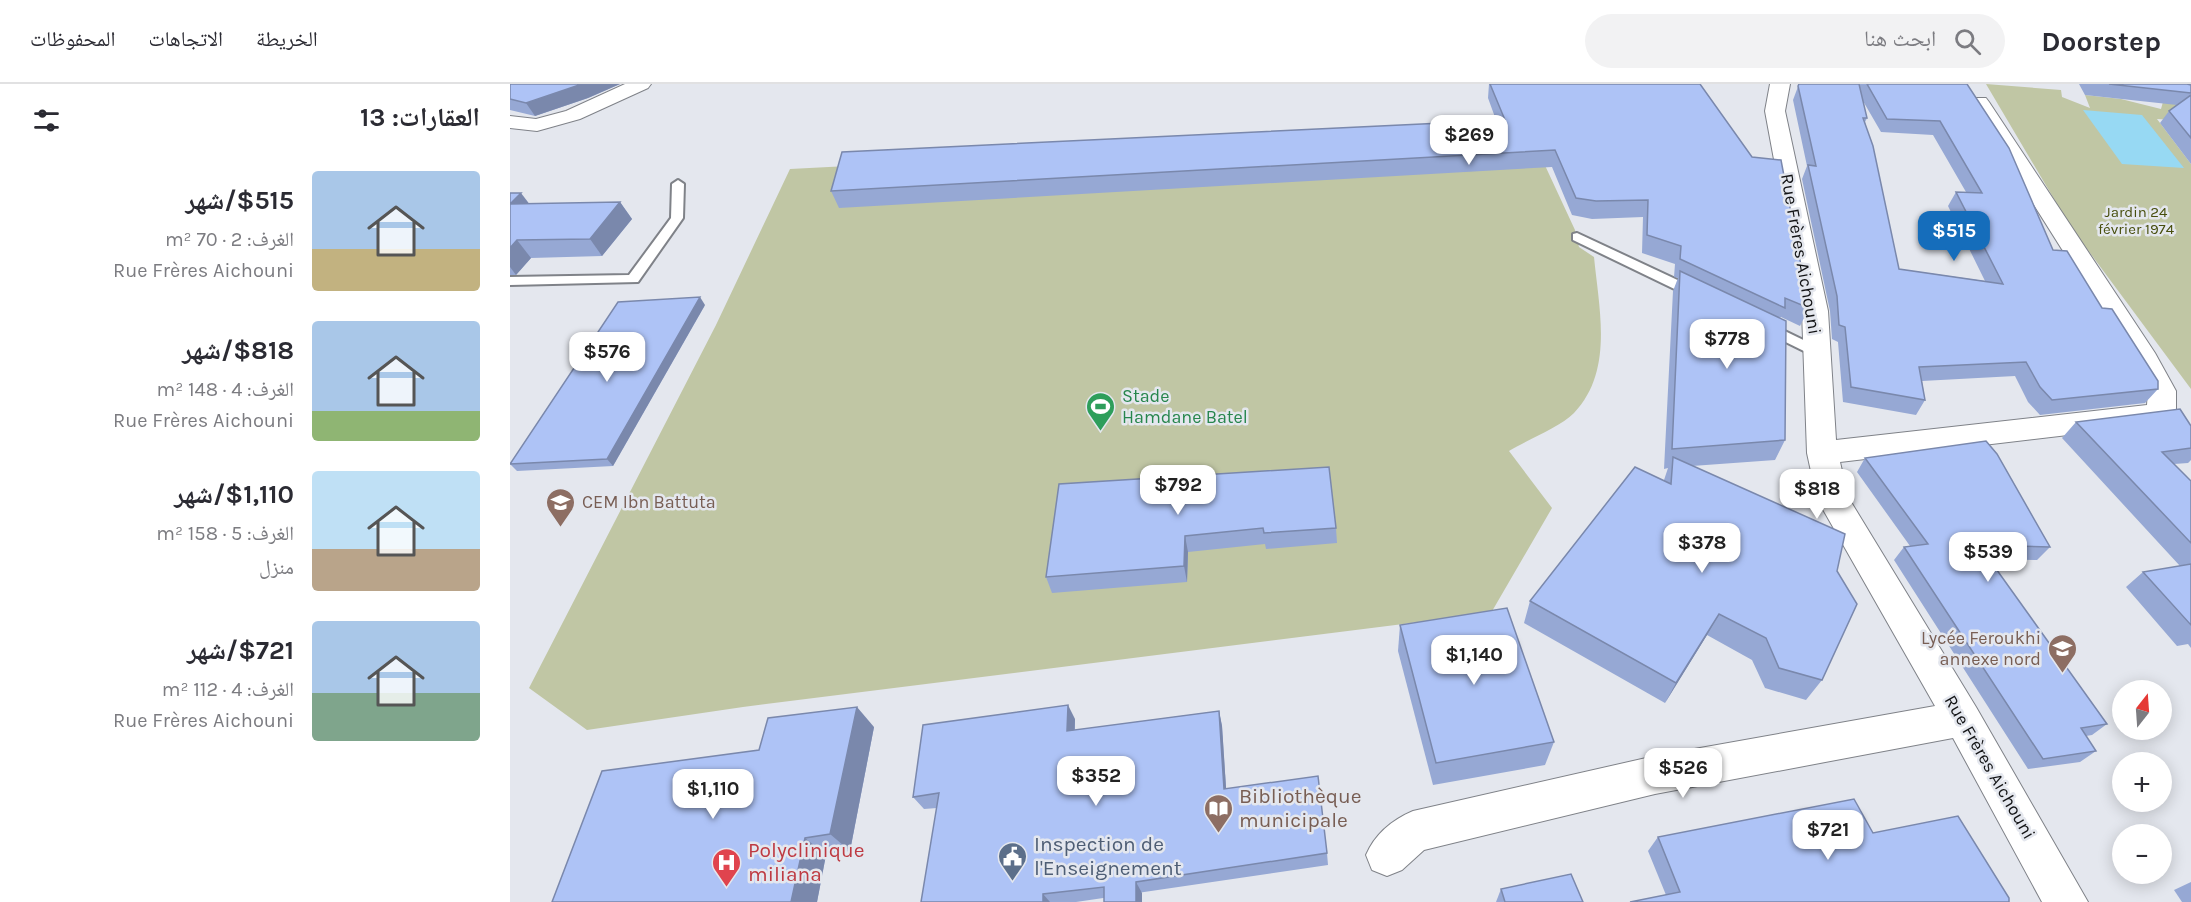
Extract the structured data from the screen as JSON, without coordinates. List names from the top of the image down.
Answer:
{
  "streets": {
    "street": ["Rue Frères Aichouni"]
  },
  "parks": ["Jardin 24 février 1974"],
  "places": {
    "sports": ["Stade Hamdane Batel"],
    "school or university": ["CEM Ibn Battuta", "Lycée Feroukhi annexe nord"],
    "library": ["Bibliothèque municipale"],
    "public building": ["Inspection de l'Enseignement"],
    "hospital": ["Polyclinique miliana"]
  },
  "north": "top",
  "page": {
    "header": "Doorstep",
    "search": "ابحث هنا",
    "nav": ["الخريطة", "الاتجاهات", "المحفوظات"],
    "heading": "العقارات: 13",
    "price": [
      "$269",
      "$515",
      "$778",
      "$576",
      "$792",
      "$818",
      "$378",
      "$539",
      "$1,140",
      "$526",
      "$352",
      "$1,110",
      "$721"
    ],
    "list": [
      {
        "name": "$515/شهر",
        "note": "الغرف: 2 · 70 m² · Rue Frères Aichouni"
      },
      {
        "name": "$818/شهر",
        "note": "الغرف: 4 · 148 m² · Rue Frères Aichouni"
      },
      {
        "name": "$1,110/شهر",
        "note": "الغرف: 5 · 158 m² · منزل"
      },
      {
        "name": "$721/شهر",
        "note": "الغرف: 4 · 112 m² · Rue Frères Aichouni"
      }
    ],
    "map_buttons": ["+", "−"]
  }
}
